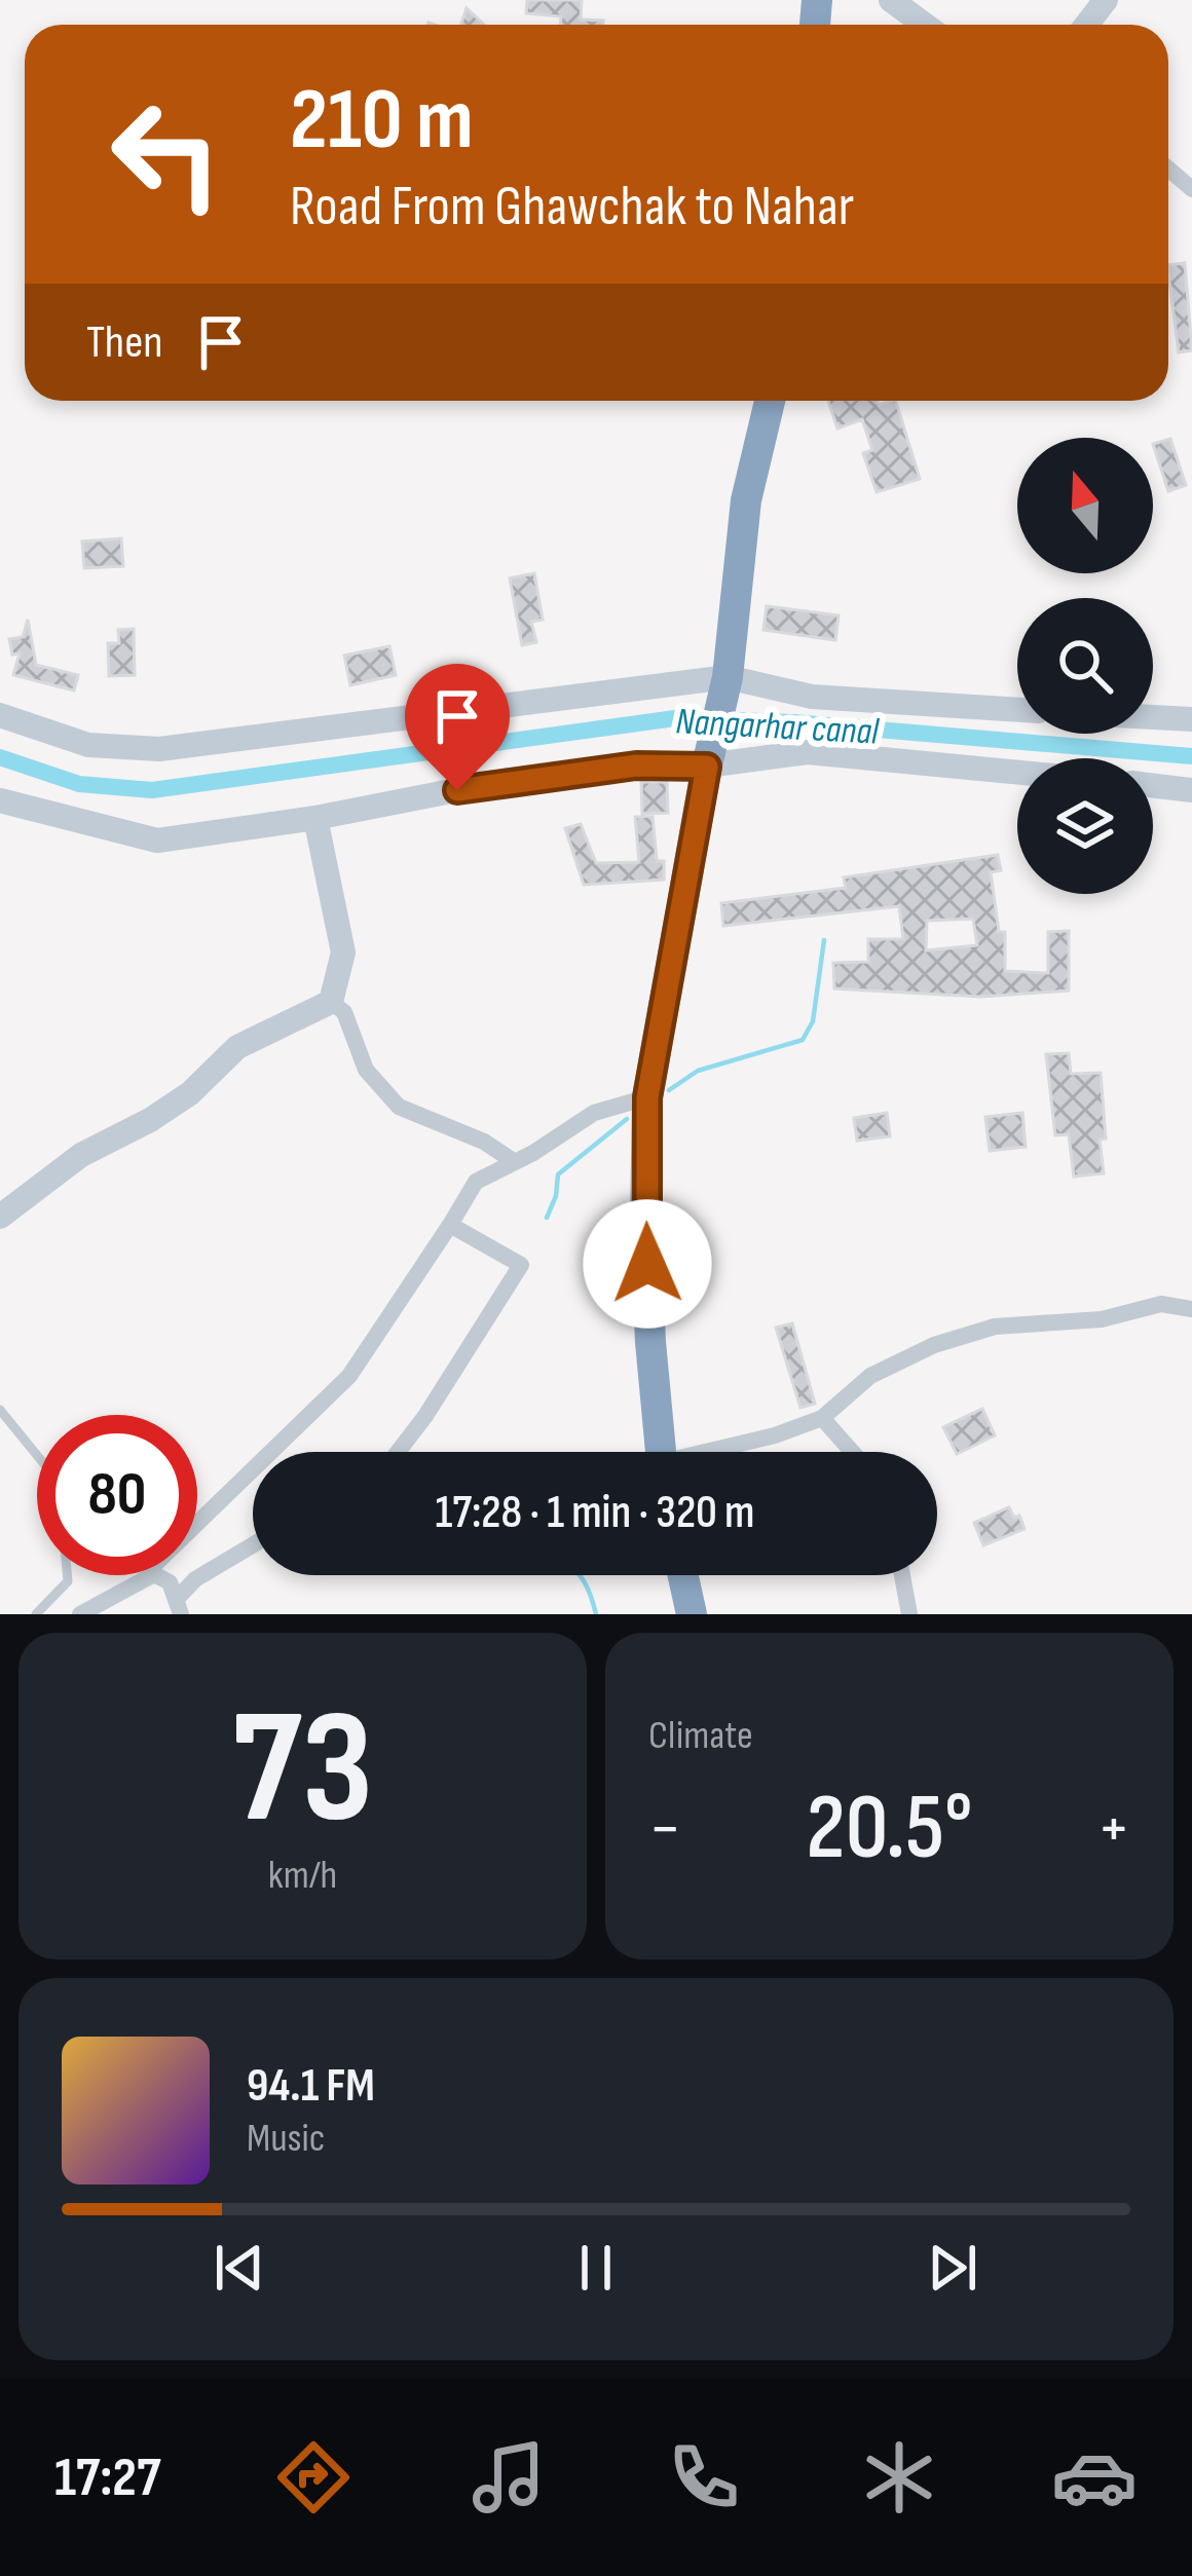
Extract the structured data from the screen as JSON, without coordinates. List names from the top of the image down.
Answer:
{
  "water": ["Nangarhar canal"],
  "north": "top",
  "page": {
    "turn": ["210 m", "Road From Ghawchak to Nahar"],
    "then": "Then",
    "limit": "80",
    "trip": "17:28 · 1 min · 320 m",
    "tile": [
      ["73", "km/h"],
      "Climate"
    ],
    "heat": ["−", "20.5°", "+"],
    "song": ["94.1 FM", "Music"],
    "tabs": "17:27"
  }
}
